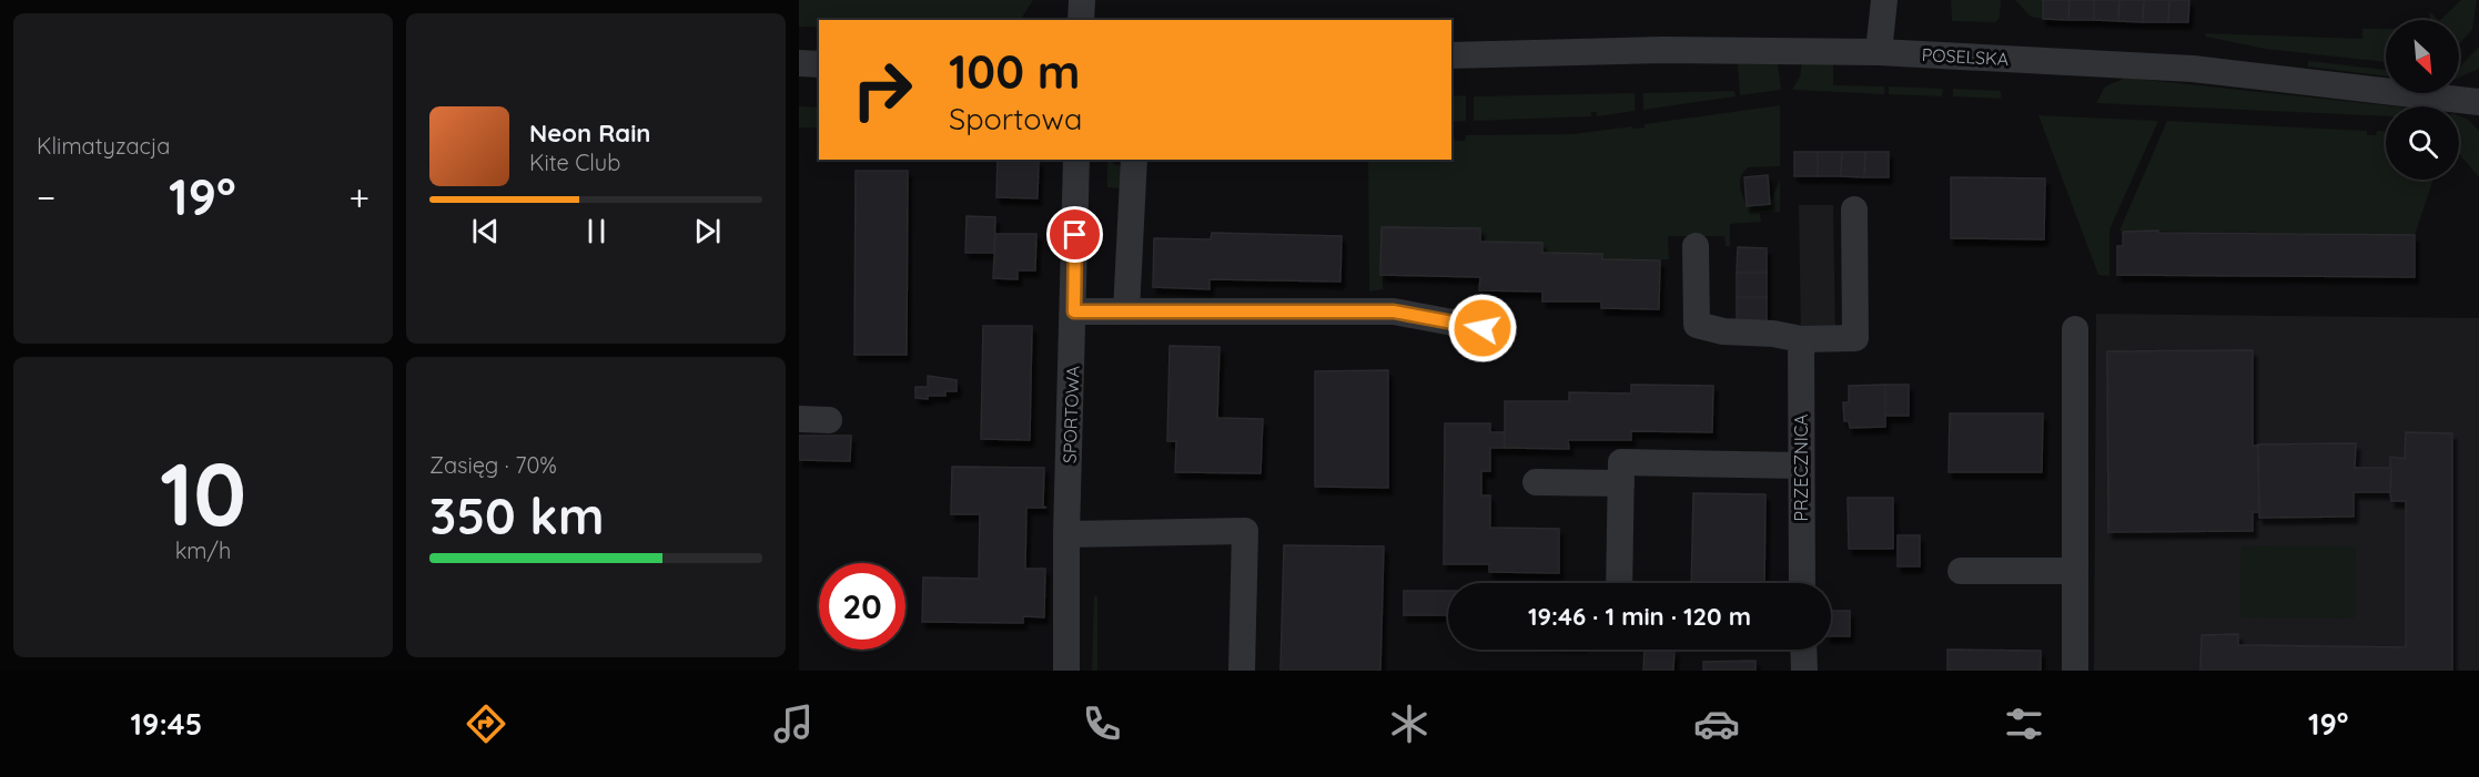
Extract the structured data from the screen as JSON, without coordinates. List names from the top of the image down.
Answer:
{
  "streets": {
    "street": ["POSELSKA", "SPORTOWA", "PRZECZNICA"]
  },
  "north": "bottom right",
  "page": {
    "tile": [
      "Klimatyzacja",
      ["10", "km/h"],
      ["Zasięg · 70%", "350 km"]
    ],
    "turn": ["100 m", "Sportowa"],
    "song": ["Neon Rain", "Kite Club"],
    "heat": ["−", "19°", "+"],
    "limit": "20",
    "trip": "19:46 · 1 min · 120 m",
    "tabs": ["19:45", "19°"]
  }
}
